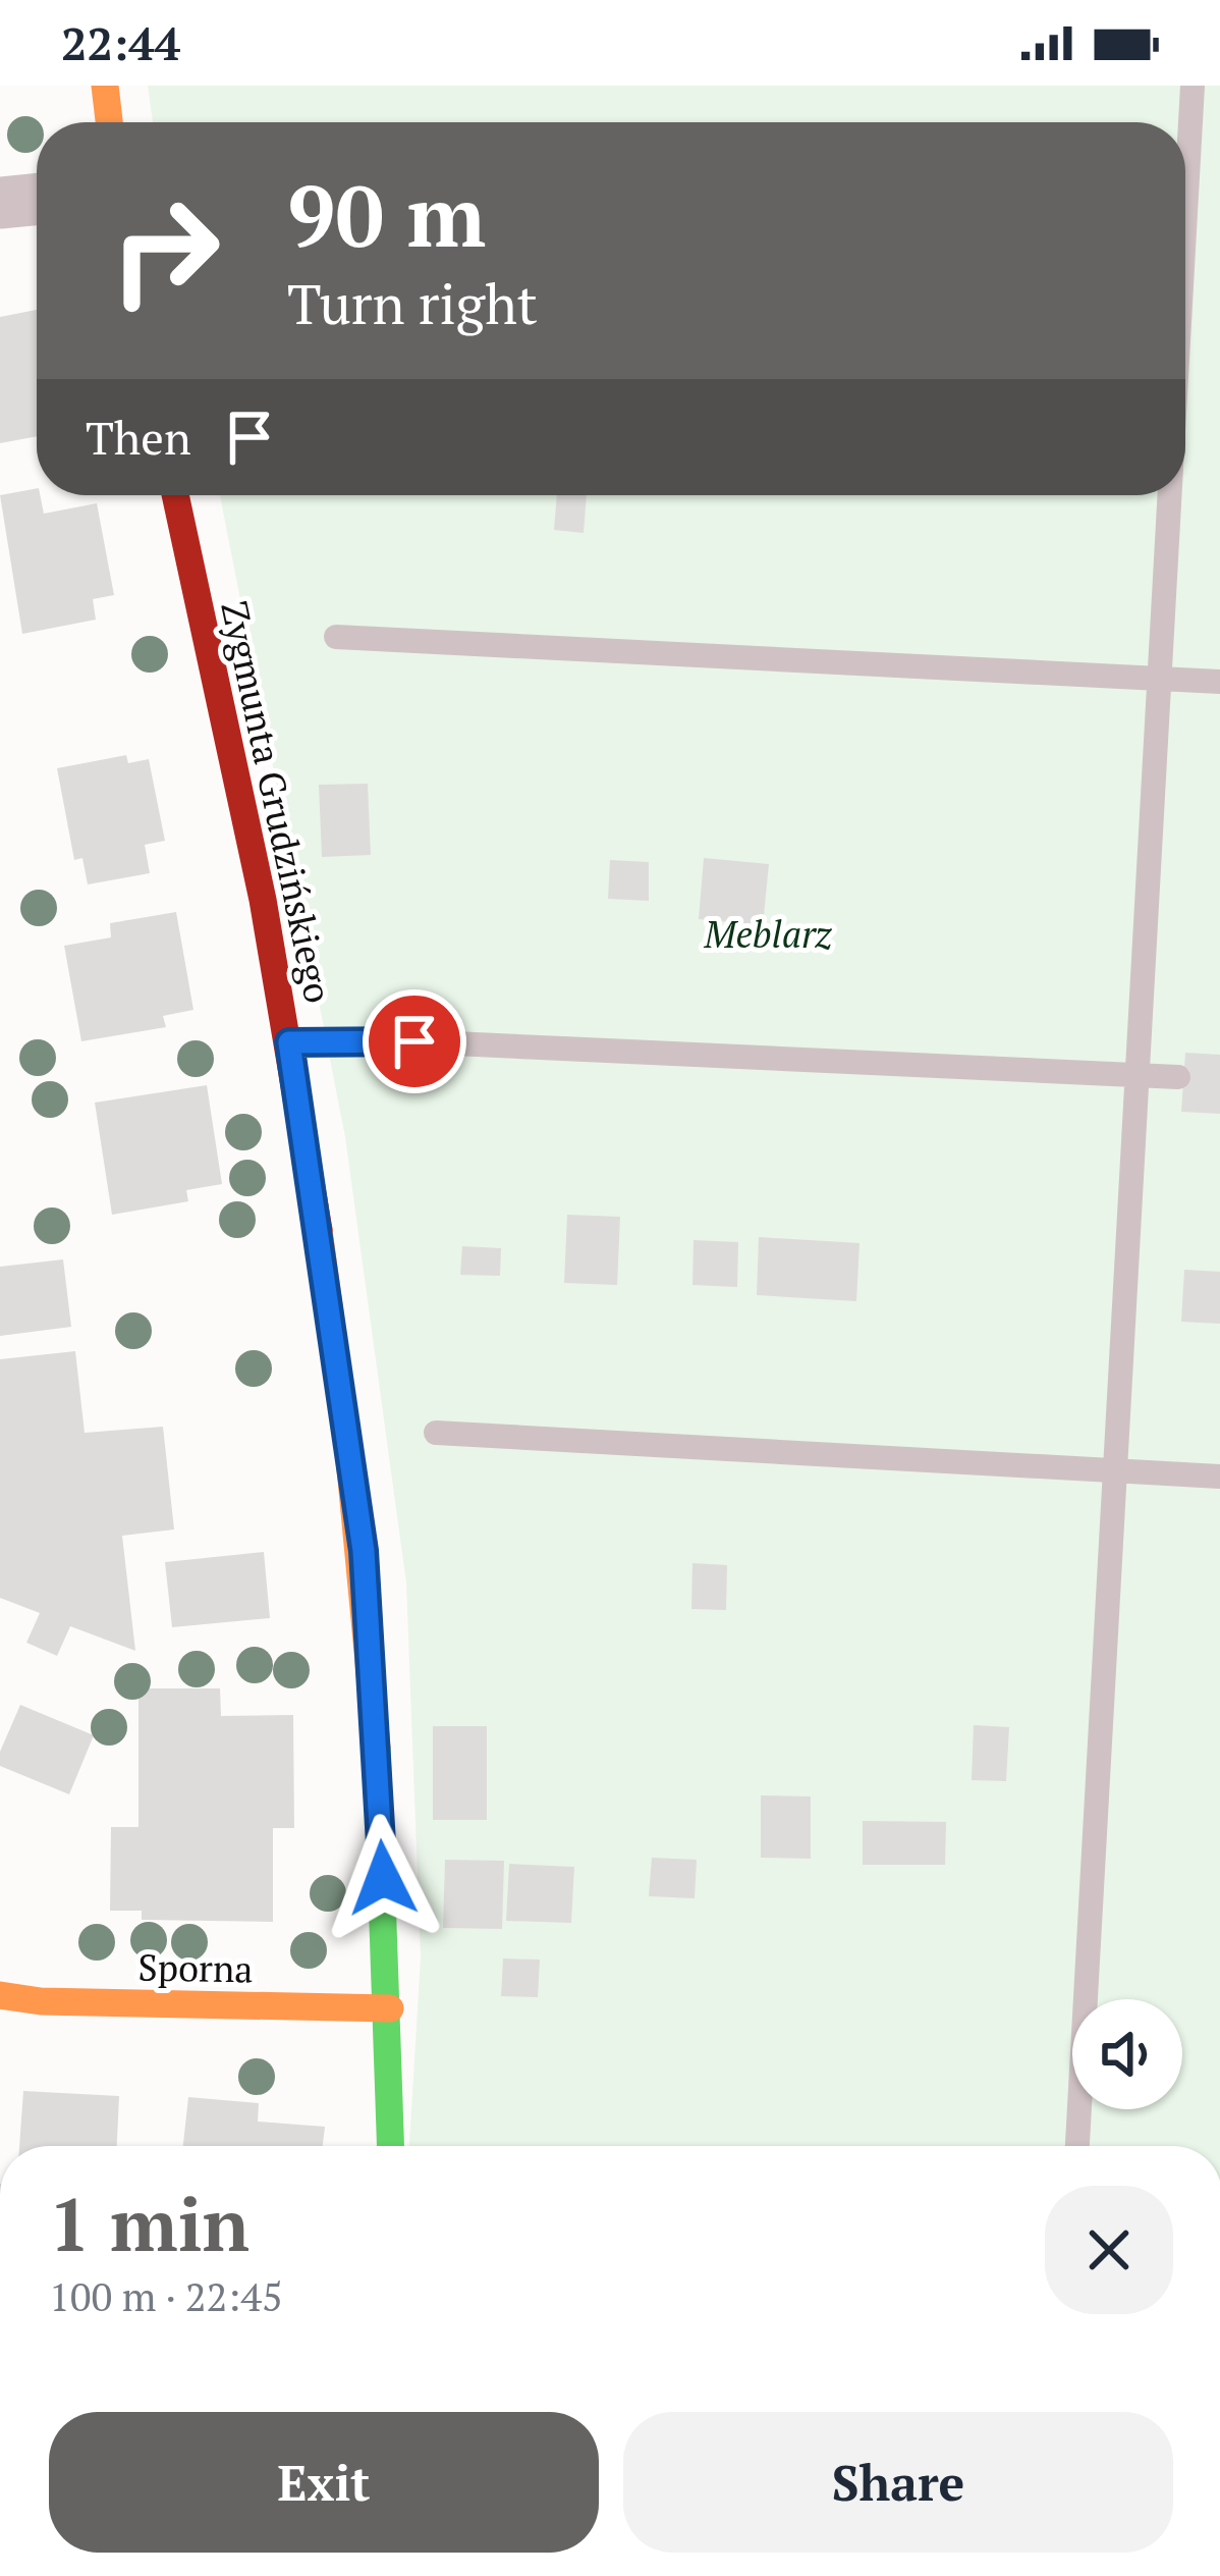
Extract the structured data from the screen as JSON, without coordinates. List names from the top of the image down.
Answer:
{
  "streets": {
    "street": ["Zygmunta Grudzińskiego", "Sporna"]
  },
  "crossings": [
    ["Zygmunta Grudzińskiego", "Sporna"]
  ],
  "parks": ["Meblarz"],
  "page": {
    "status": "22:44",
    "turn": ["90 m", "Turn right"],
    "then": "Then",
    "heading": ["1 min", "100 m · 22:45"],
    "buttons": ["Exit", "Share"]
  }
}
